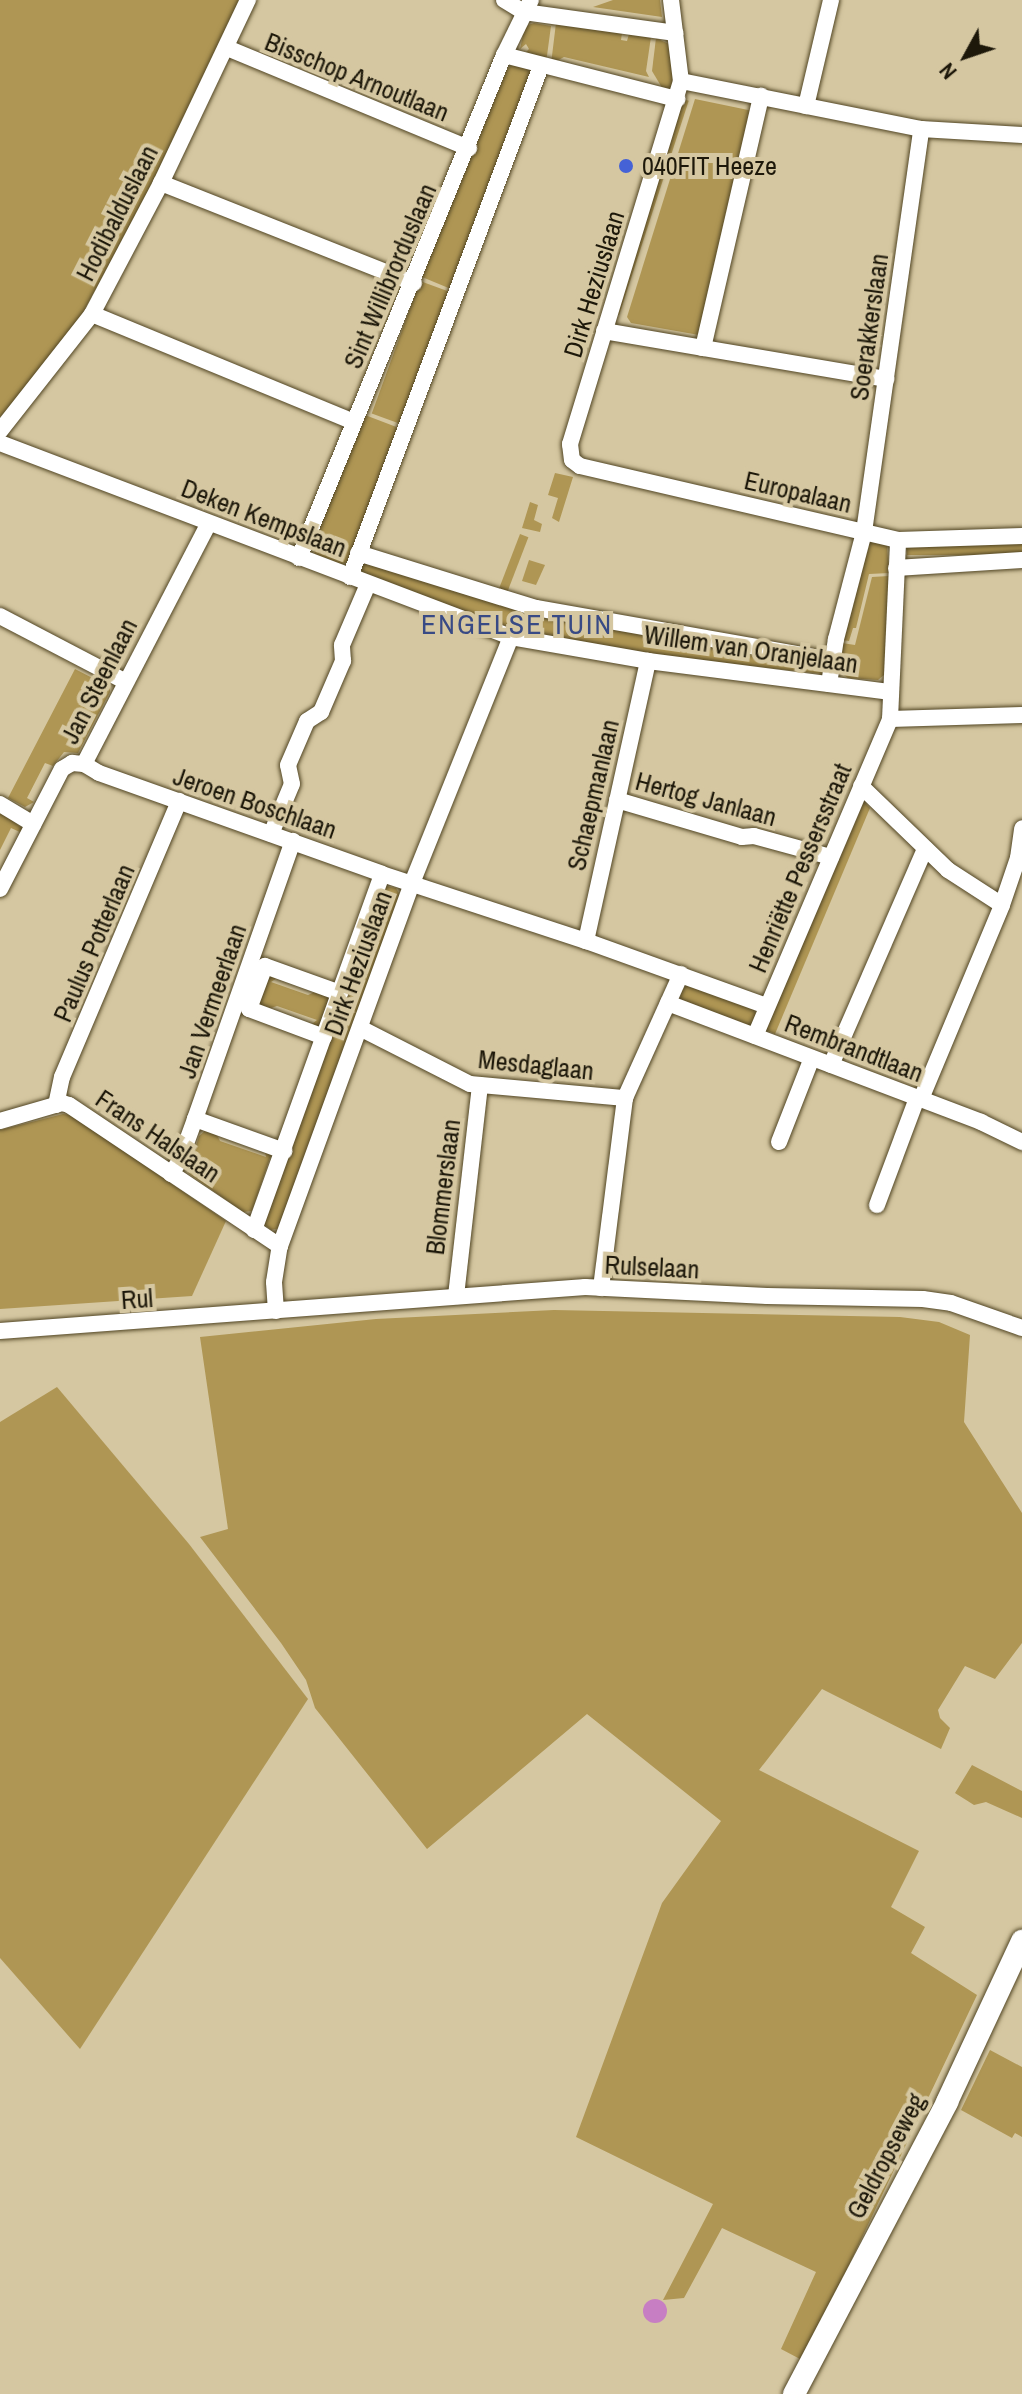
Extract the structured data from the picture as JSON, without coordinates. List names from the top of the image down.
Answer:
{
  "streets": {
    "main road": ["Geldropseweg"],
    "street": [
      "Bisschop Arnoutlaan",
      "Hodibalduslaan",
      "Sint Willibrorduslaan",
      "Dirk Heziuslaan",
      "Soerakkerslaan",
      "Europalaan",
      "Deken Kempslaan",
      "Willem van Oranjelaan",
      "Jan Steenlaan",
      "Schaepmanlaan",
      "Hertog Janlaan",
      "Jeroen Boschlaan",
      "Henriëtte Pessersstraat",
      "Paulus Potterlaan",
      "Jan Vermeerlaan",
      "Rembrandtlaan",
      "Mesdaglaan",
      "Frans Halslaan",
      "Blommerslaan",
      "Rulselaan",
      "Rul"
    ]
  },
  "crossings": [
    ["Bisschop Arnoutlaan", "Hodibalduslaan"],
    ["Bisschop Arnoutlaan", "Sint Willibrorduslaan"],
    ["Sint Willibrorduslaan", "Deken Kempslaan"],
    ["Dirk Heziuslaan", "Europalaan"],
    ["Dirk Heziuslaan", "Deken Kempslaan"],
    ["Dirk Heziuslaan", "Willem van Oranjelaan"],
    ["Dirk Heziuslaan", "Jeroen Boschlaan"],
    ["Dirk Heziuslaan", "Rembrandtlaan"],
    ["Dirk Heziuslaan", "Mesdaglaan"],
    ["Dirk Heziuslaan", "Frans Halslaan"],
    ["Dirk Heziuslaan", "Rulselaan"],
    ["Dirk Heziuslaan", "Rul"],
    ["Soerakkerslaan", "Europalaan"],
    ["Soerakkerslaan", "Willem van Oranjelaan"],
    ["Deken Kempslaan", "Willem van Oranjelaan"],
    ["Deken Kempslaan", "Jan Steenlaan"],
    ["Willem van Oranjelaan", "Schaepmanlaan"],
    ["Jan Steenlaan", "Jeroen Boschlaan"],
    ["Schaepmanlaan", "Hertog Janlaan"],
    ["Schaepmanlaan", "Rembrandtlaan"],
    ["Hertog Janlaan", "Henriëtte Pessersstraat"],
    ["Jeroen Boschlaan", "Paulus Potterlaan"],
    ["Jeroen Boschlaan", "Jan Vermeerlaan"],
    ["Jeroen Boschlaan", "Rembrandtlaan"],
    ["Henriëtte Pessersstraat", "Rembrandtlaan"],
    ["Paulus Potterlaan", "Frans Halslaan"],
    ["Jan Vermeerlaan", "Frans Halslaan"],
    ["Mesdaglaan", "Blommerslaan"],
    ["Blommerslaan", "Rulselaan"],
    ["Rulselaan", "Rul"]
  ],
  "districts": ["ENGELSE TUIN"],
  "places": ["040FIT Heeze"],
  "north": "bottom left"
}
